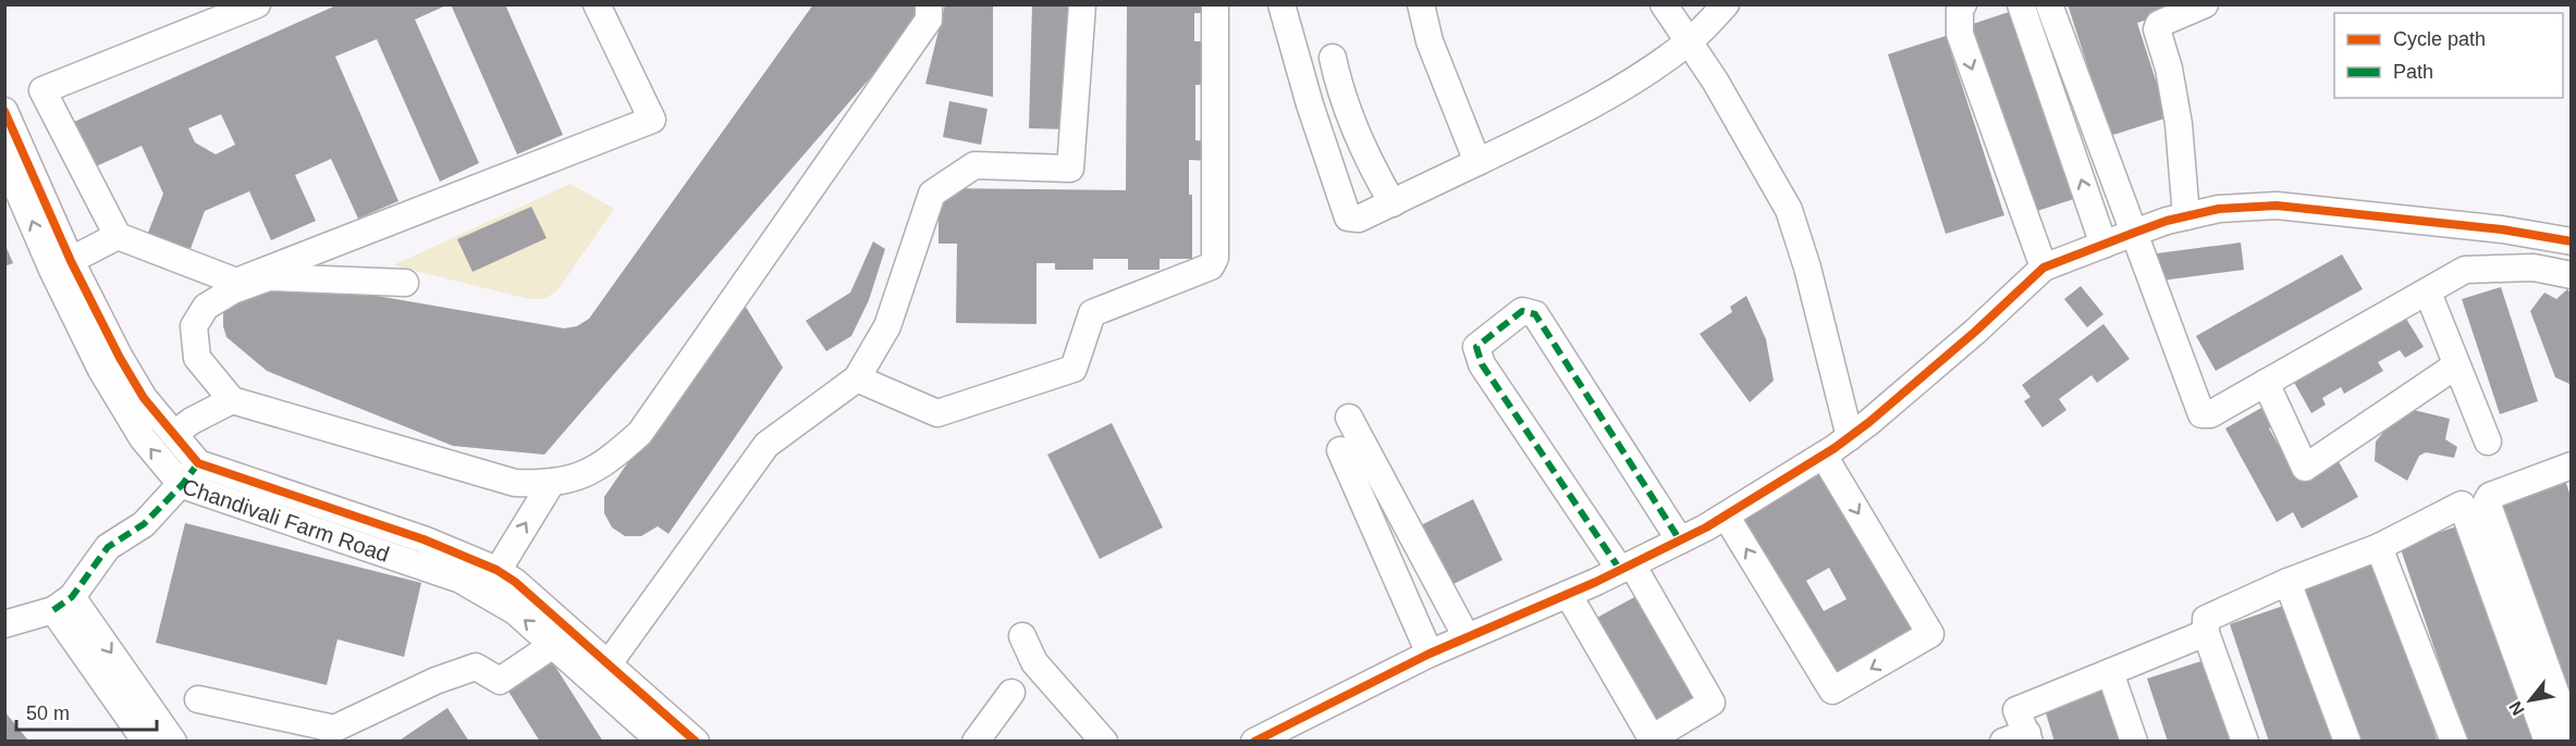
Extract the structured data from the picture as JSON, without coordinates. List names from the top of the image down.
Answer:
{
  "streets": {
    "street": ["Chandivali Farm Road"]
  },
  "legend": ["Cycle path", "Path"],
  "scale_bar": "50 m",
  "north": "bottom left"
}
